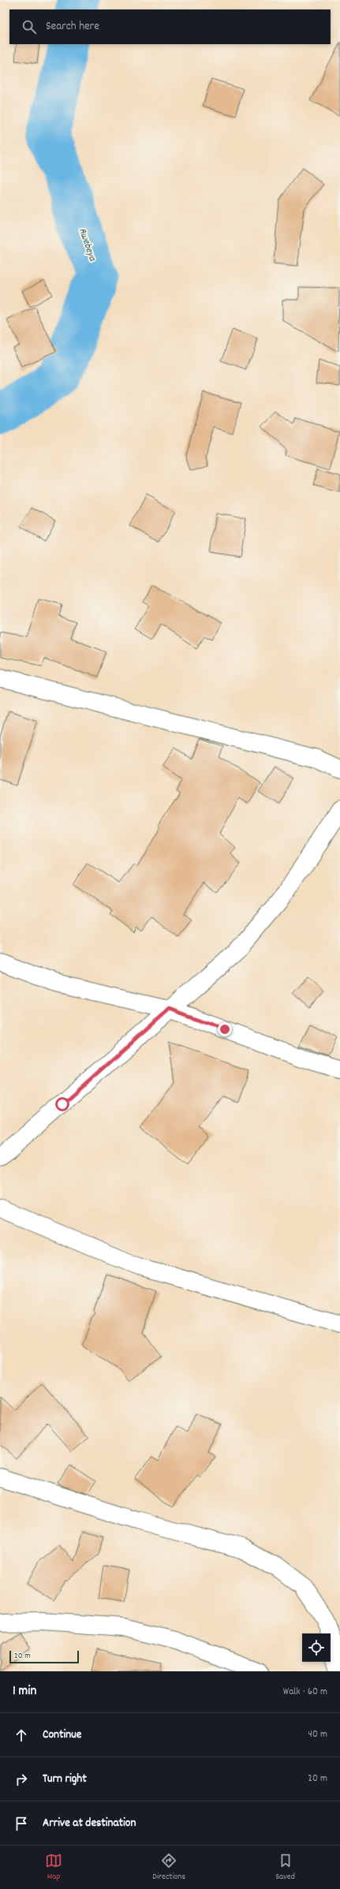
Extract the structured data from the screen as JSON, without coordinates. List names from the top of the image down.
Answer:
{
  "water": ["Rwebeya"],
  "scale_bar": "20 m",
  "page": {
    "search": "Search here",
    "scale": "20 m",
    "heading": ["1 min", "Walk · 60 m"],
    "list": [
      ["Continue", "40 m"],
      ["Turn right", "20 m"],
      "Arrive at destination"
    ],
    "nav": ["Map", "Directions", "Saved"]
  }
}
